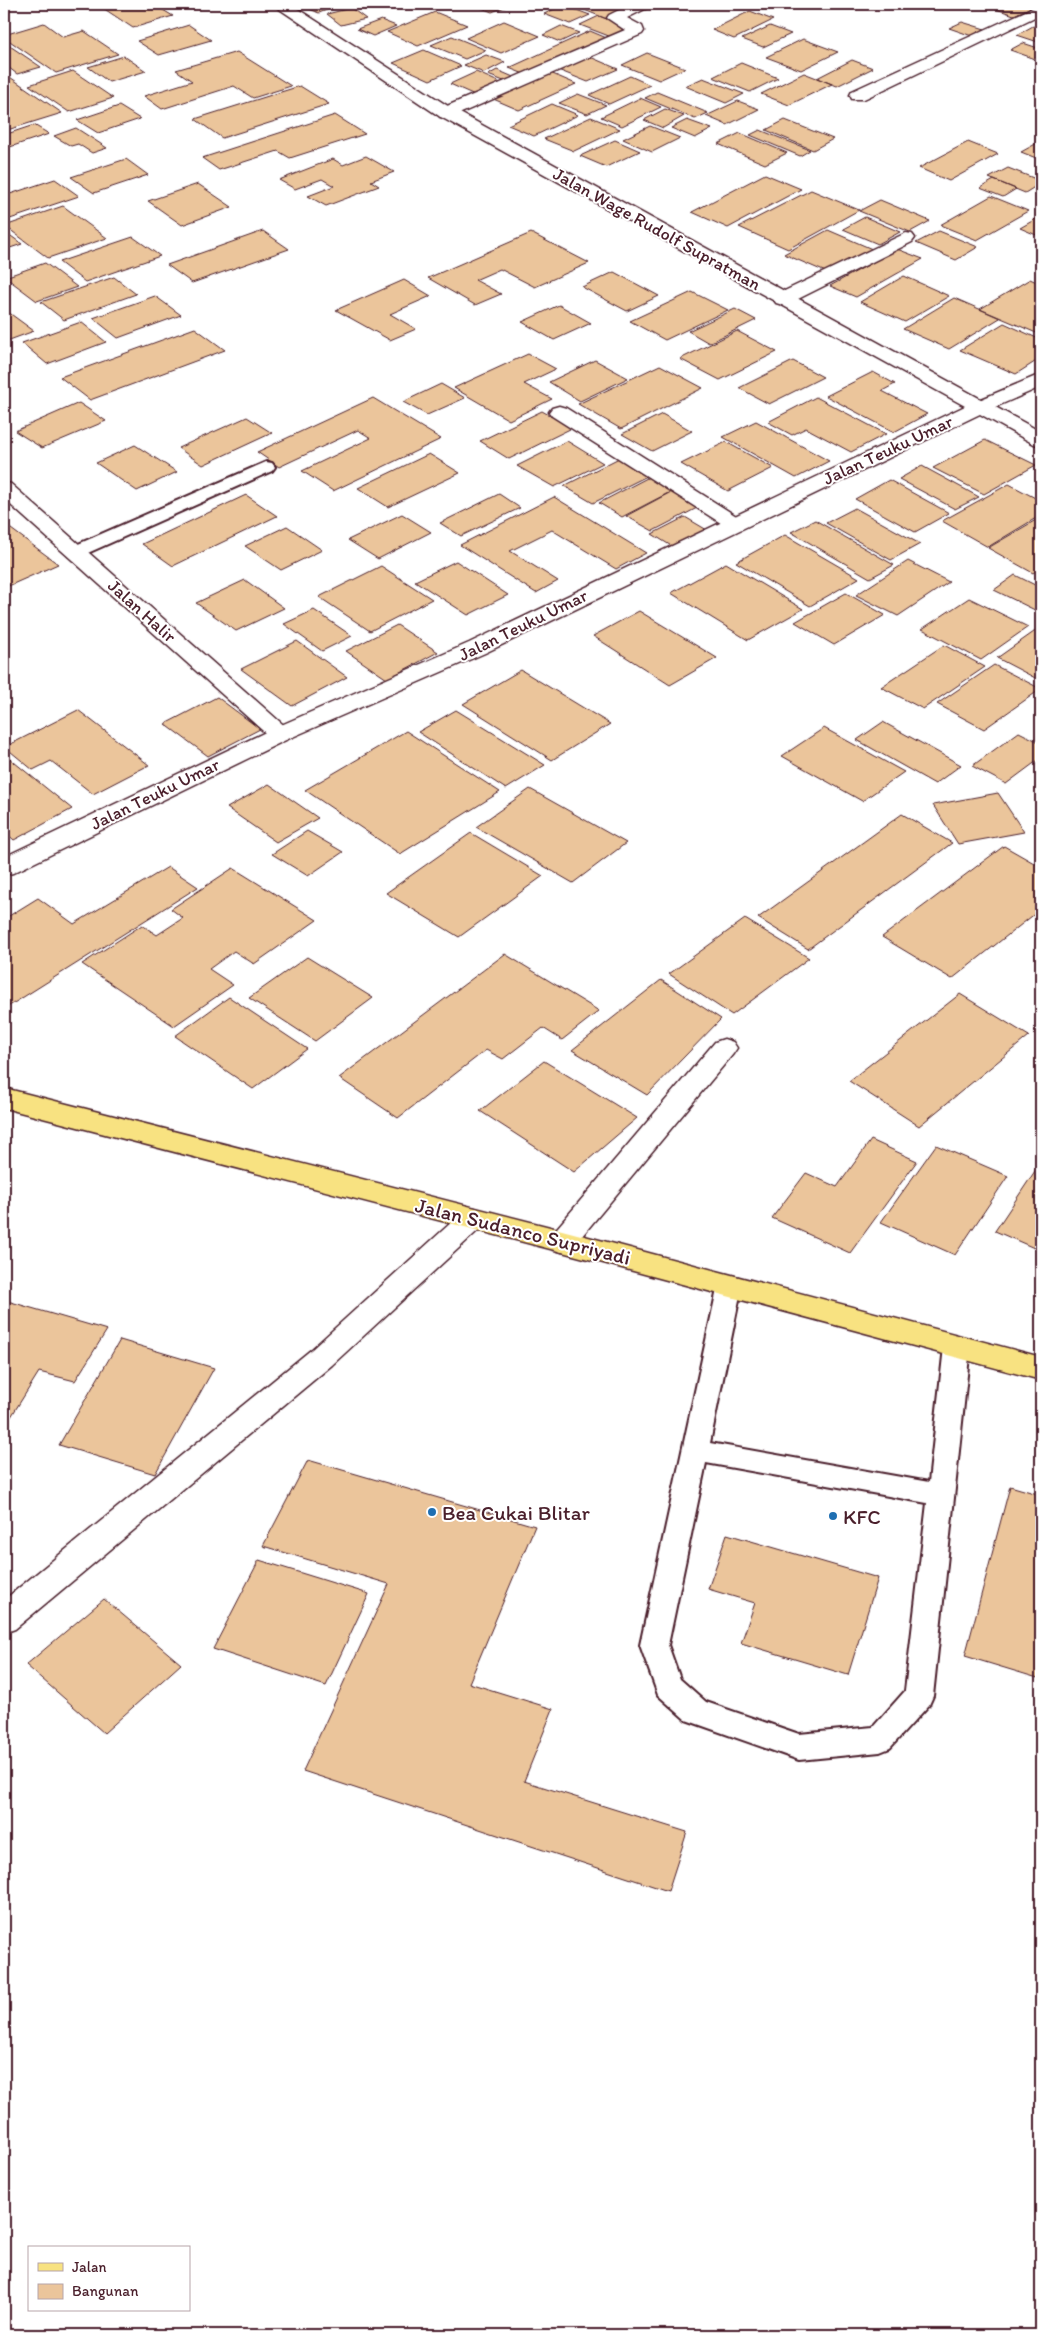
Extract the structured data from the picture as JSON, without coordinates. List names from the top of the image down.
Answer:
{
  "streets": {
    "main road": ["Jalan Sudanco Supriyadi"],
    "street": ["Jalan Wage Rudolf Supratman", "Jalan Teuku Umar", "Jalan Halir"]
  },
  "crossings": [
    ["Jalan Wage Rudolf Supratman", "Jalan Teuku Umar"],
    ["Jalan Teuku Umar", "Jalan Halir"]
  ],
  "places": ["Bea Cukai Blitar", "KFC"],
  "legend": ["Jalan", "Bangunan"]
}
